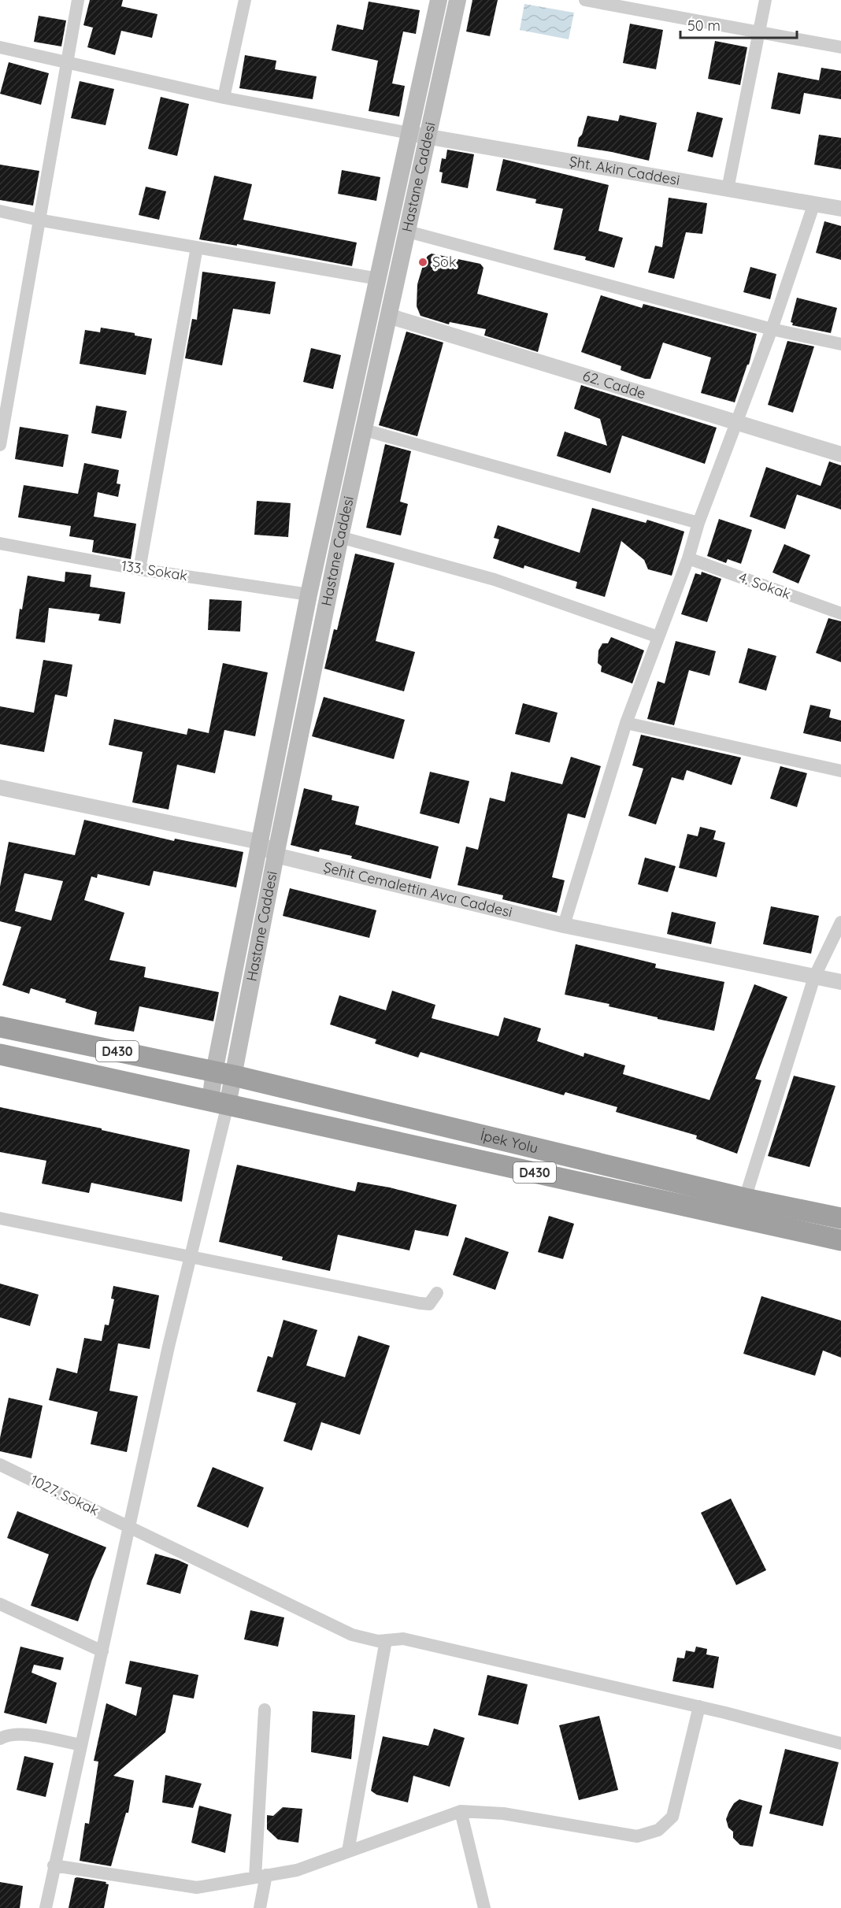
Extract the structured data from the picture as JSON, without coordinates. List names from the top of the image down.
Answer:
{
  "streets": {
    "highway": ["D430", "İpek Yolu"],
    "main road": ["Hastane Caddesi"],
    "street": [
      "Şht. Akin Caddesi",
      "62. Cadde",
      "133. Sokak",
      "4. Sokak",
      "Şehit Cemalettin Avcı Caddesi",
      "1027. Sokak"
    ]
  },
  "crossings": [
    ["Şht. Akin Caddesi", "Hastane Caddesi"],
    ["Hastane Caddesi", "62. Cadde"],
    ["Hastane Caddesi", "133. Sokak"],
    ["Hastane Caddesi", "Şehit Cemalettin Avcı Caddesi"],
    ["Hastane Caddesi", "D430"],
    ["Hastane Caddesi", "İpek Yolu"],
    ["D430", "İpek Yolu"]
  ],
  "places": ["Şok"],
  "scale_bar": "50 m"
}
